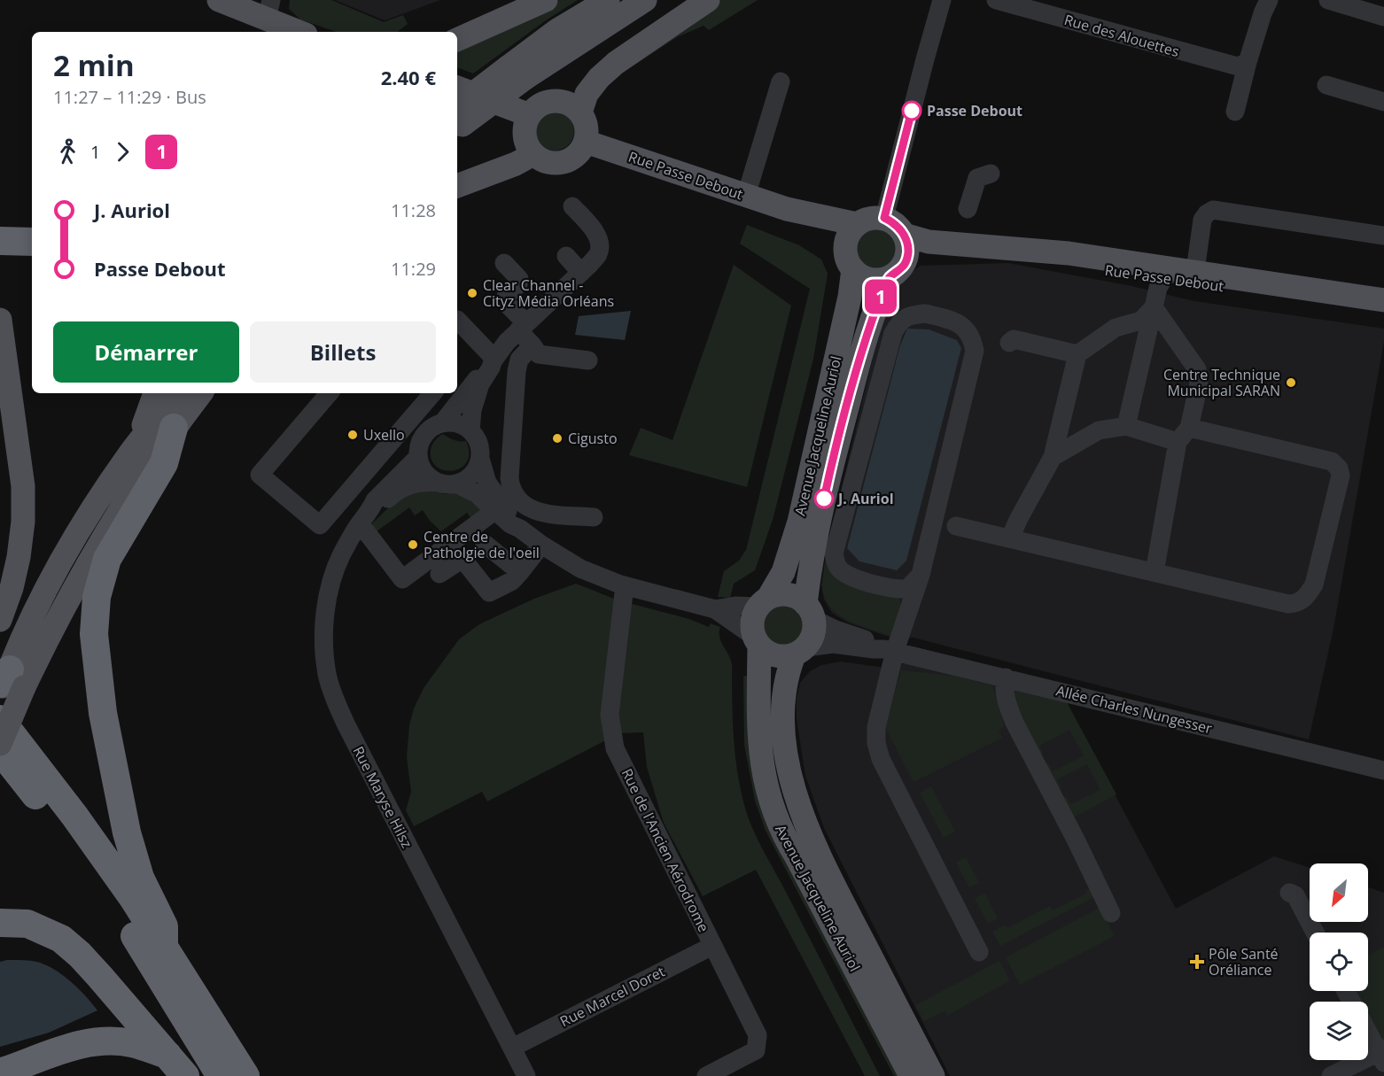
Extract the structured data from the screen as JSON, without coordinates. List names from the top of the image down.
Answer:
{
  "streets": {
    "main road": ["Rue Passe Debout", "Avenue Jacqueline Auriol"],
    "street": [
      "Rue des Alouettes",
      "Allée Charles Nungesser",
      "Rue Maryse Hilsz",
      "Rue de l'Ancien Aérodrome",
      "Rue Marcel Doret"
    ]
  },
  "crossings": [
    ["Rue Passe Debout", "Avenue Jacqueline Auriol"],
    ["Avenue Jacqueline Auriol", "Allée Charles Nungesser"],
    ["Rue Maryse Hilsz", "Rue Marcel Doret"],
    ["Rue de l'Ancien Aérodrome", "Rue Marcel Doret"]
  ],
  "places": {
    "other": [
      "Passe Debout",
      "Clear Channel - Cityz Média Orléans",
      "Centre Technique Municipal SARAN",
      "Uxello",
      "Cigusto",
      "J. Auriol",
      "Centre de Patholgie de l'oeil"
    ],
    "health": ["Pôle Santé Oréliance"]
  },
  "lines": ["bus line 1"],
  "north": "bottom left",
  "page": {
    "on_map": "1",
    "heading": ["2 min", "11:27 – 11:29 · Bus", "2.40 €"],
    "legs": ["1", "1"],
    "list": [
      {
        "name": "J. Auriol",
        "value": "11:28"
      },
      {
        "name": "Passe Debout",
        "value": "11:29"
      }
    ],
    "buttons": ["Démarrer", "Billets"]
  }
}
